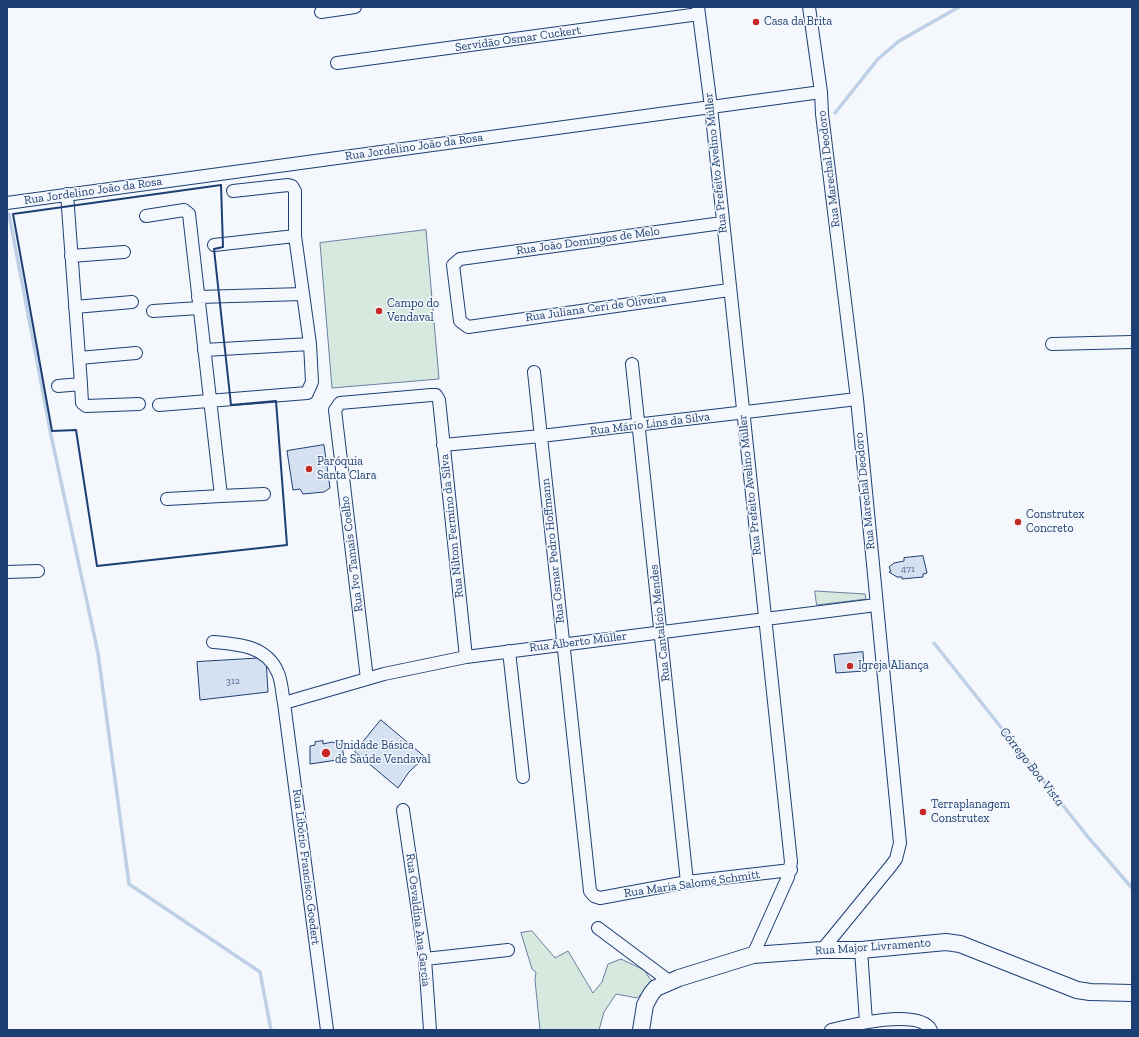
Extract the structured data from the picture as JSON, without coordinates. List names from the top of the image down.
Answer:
{
  "streets": {
    "main road": ["Rua Major Livramento"],
    "street": [
      "Servidão Osmar Cuckert",
      "Rua Jordelino João da Rosa",
      "Rua Prefeito Avelino Müller",
      "Rua Marechal Deodoro",
      "Rua João Domingos de Melo",
      "Rua Juliana Ceri de Oliveira",
      "Rua Mário Lins da Silva",
      "Rua Nilton Fermino da Silva",
      "Rua Osmar Pedro Hoffmann",
      "Rua Ivo Tamais Coelho",
      "Rua Cantalício Mendes",
      "Rua Alberto Müller",
      "Rua Libório Francisco Goedert",
      "Rua Maria Salomé Schmitt",
      "Rua Osvaldina Ana Garcia"
    ]
  },
  "crossings": [
    ["Servidão Osmar Cuckert", "Rua Prefeito Avelino Müller"],
    ["Rua Jordelino João da Rosa", "Rua Prefeito Avelino Müller"],
    ["Rua Jordelino João da Rosa", "Rua Marechal Deodoro"],
    ["Rua Prefeito Avelino Müller", "Rua João Domingos de Melo"],
    ["Rua Prefeito Avelino Müller", "Rua Juliana Ceri de Oliveira"],
    ["Rua Prefeito Avelino Müller", "Rua Mário Lins da Silva"],
    ["Rua Prefeito Avelino Müller", "Rua Alberto Müller"],
    ["Rua Prefeito Avelino Müller", "Rua Maria Salomé Schmitt"],
    ["Rua Prefeito Avelino Müller", "Rua Major Livramento"],
    ["Rua Marechal Deodoro", "Rua Mário Lins da Silva"],
    ["Rua Marechal Deodoro", "Rua Alberto Müller"],
    ["Rua Marechal Deodoro", "Rua Major Livramento"],
    ["Rua João Domingos de Melo", "Rua Juliana Ceri de Oliveira"],
    ["Rua Mário Lins da Silva", "Rua Nilton Fermino da Silva"],
    ["Rua Mário Lins da Silva", "Rua Osmar Pedro Hoffmann"],
    ["Rua Mário Lins da Silva", "Rua Cantalício Mendes"],
    ["Rua Nilton Fermino da Silva", "Rua Ivo Tamais Coelho"],
    ["Rua Nilton Fermino da Silva", "Rua Alberto Müller"],
    ["Rua Osmar Pedro Hoffmann", "Rua Alberto Müller"],
    ["Rua Osmar Pedro Hoffmann", "Rua Maria Salomé Schmitt"],
    ["Rua Ivo Tamais Coelho", "Rua Alberto Müller"],
    ["Rua Cantalício Mendes", "Rua Alberto Müller"],
    ["Rua Cantalício Mendes", "Rua Maria Salomé Schmitt"],
    ["Rua Alberto Müller", "Rua Libório Francisco Goedert"]
  ],
  "water": ["Córrego Boa Vista"],
  "places": [
    "Casa da Brita",
    "Campo do Vendaval",
    "Paróquia Santa Clara",
    "Construtex Concreto",
    "Igreja Aliança",
    "Unidade Básica de Saúde Vendaval",
    "Terraplanagem Construtex"
  ],
  "house_numbers": ["471", "312"]
}
